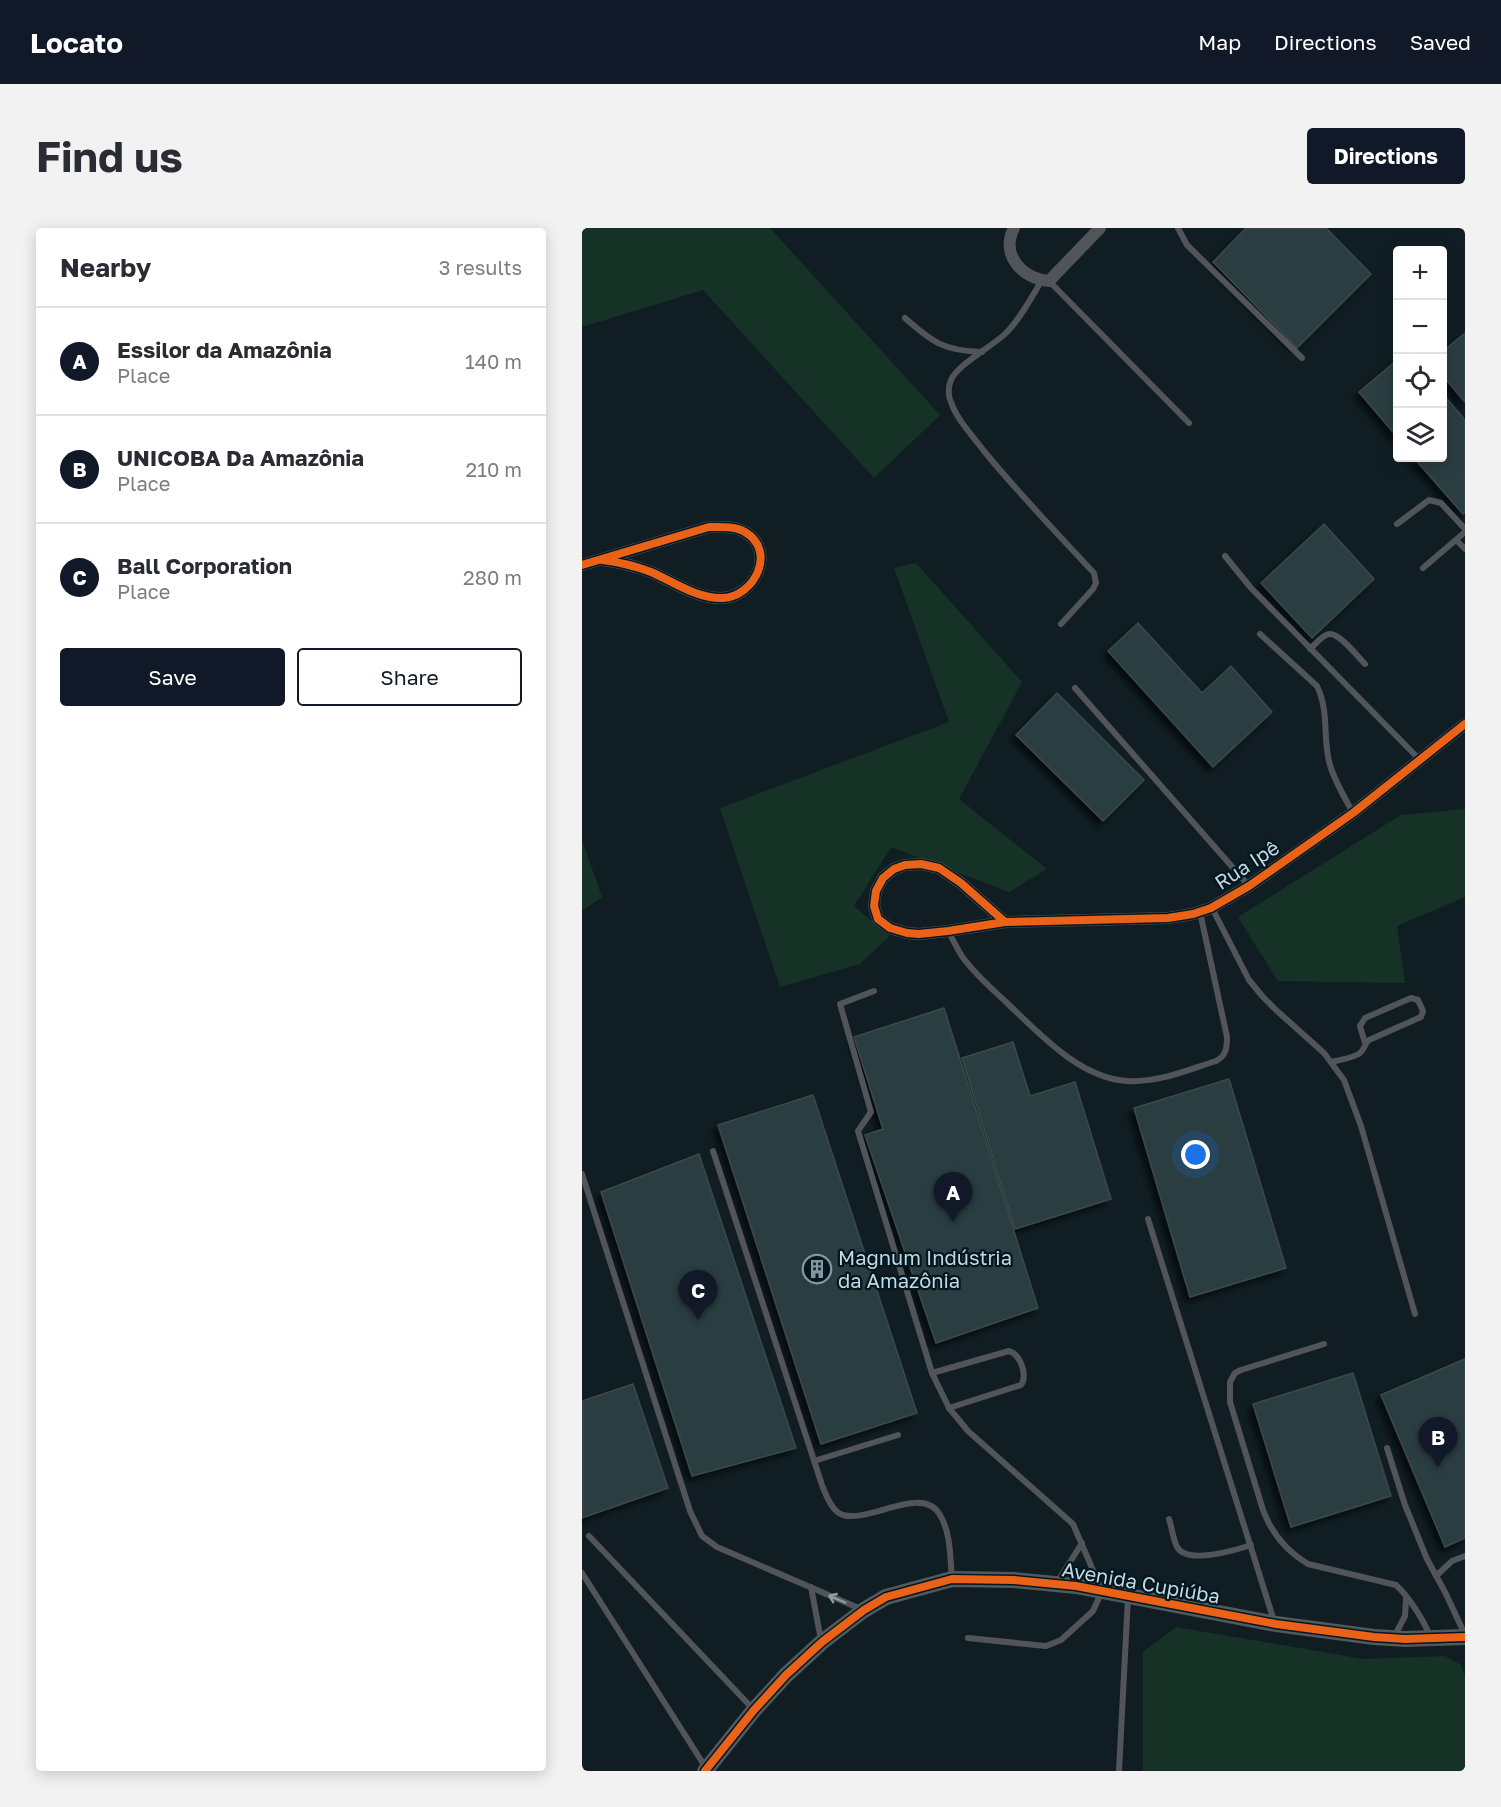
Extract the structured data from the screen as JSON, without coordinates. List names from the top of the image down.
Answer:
{
  "streets": {
    "street": ["Rua Ipê", "Avenida Cupiúba"]
  },
  "places": {
    "building": ["Magnum Indústria da Amazônia"]
  },
  "page": {
    "header": "Locato",
    "nav": ["Map", "Directions", "Saved"],
    "buttons": [
      "Directions",
      ["Save", "Share"]
    ],
    "title": "Find us",
    "heading": ["Nearby", "3 results"],
    "map_buttons": ["+", "−"],
    "list": [
      {
        "mark": "A",
        "name": "Essilor da Amazônia",
        "note": "Place",
        "value": "140 m"
      },
      {
        "mark": "B",
        "name": "UNICOBA Da Amazônia",
        "note": "Place",
        "value": "210 m"
      },
      {
        "mark": "C",
        "name": "Ball Corporation",
        "note": "Place",
        "value": "280 m"
      }
    ],
    "pins": ["A", "C", "B"]
  }
}
